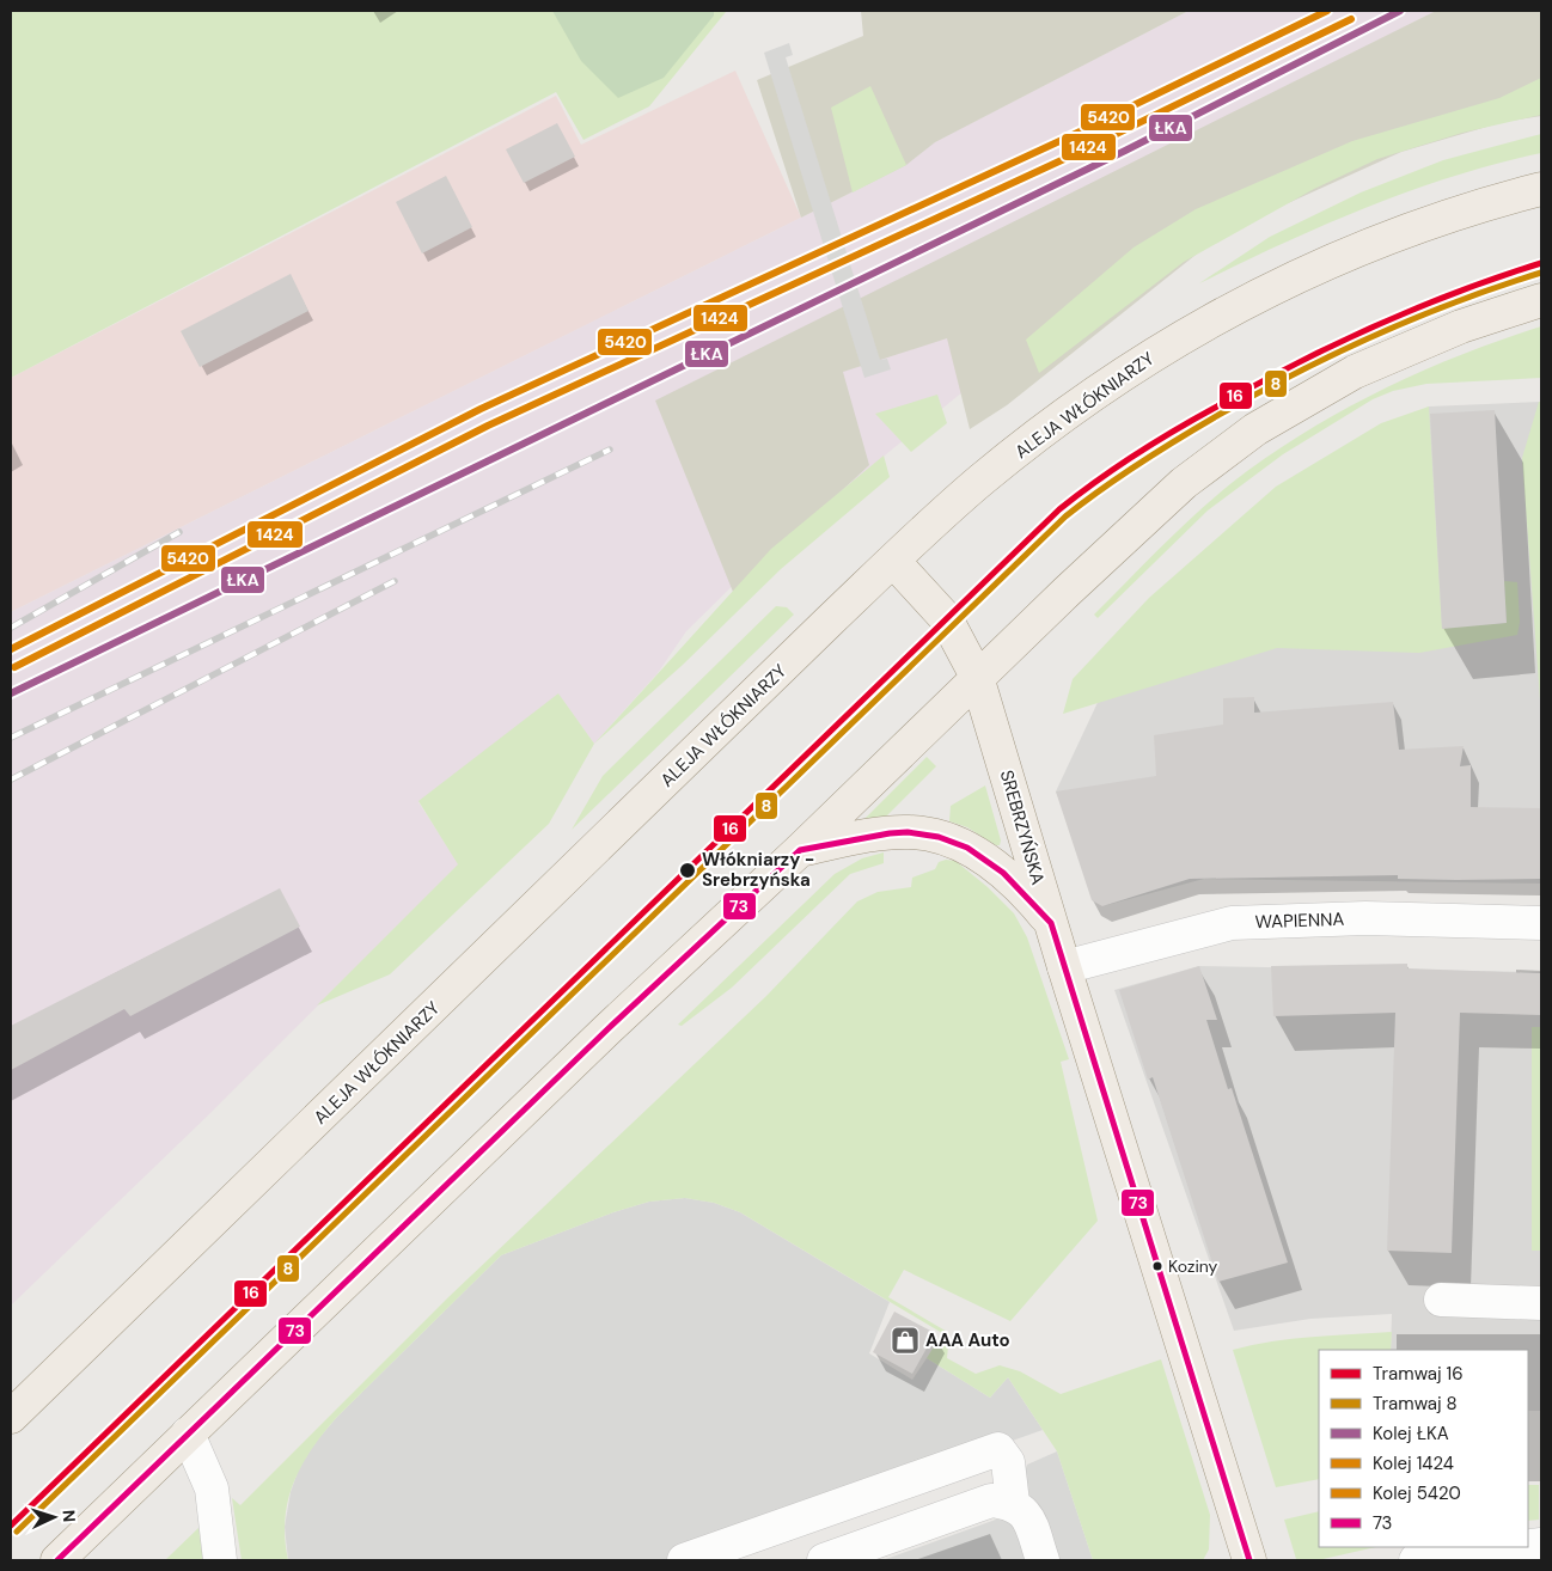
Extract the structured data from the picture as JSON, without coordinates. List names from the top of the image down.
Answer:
{
  "streets": {
    "main road": ["ALEJA WŁÓKNIARZY", "SREBRZYŃSKA"],
    "street": ["WAPIENNA"]
  },
  "crossings": [
    ["ALEJA WŁÓKNIARZY", "SREBRZYŃSKA"],
    ["SREBRZYŃSKA", "WAPIENNA"]
  ],
  "places": {
    "other": ["Włókniarzy - Srebrzyńska", "Koziny"],
    "shop": ["AAA Auto"]
  },
  "lines": [
    "rail line ŁKA",
    "rail line 5420",
    "rail line 1424",
    "tram line 16",
    "tram line 8",
    "transit line 73"
  ],
  "legend": [
    "Tramwaj 16",
    "Tramwaj 8",
    "Kolej ŁKA",
    "Kolej 1424",
    "Kolej 5420",
    "73"
  ],
  "north": "right"
}
